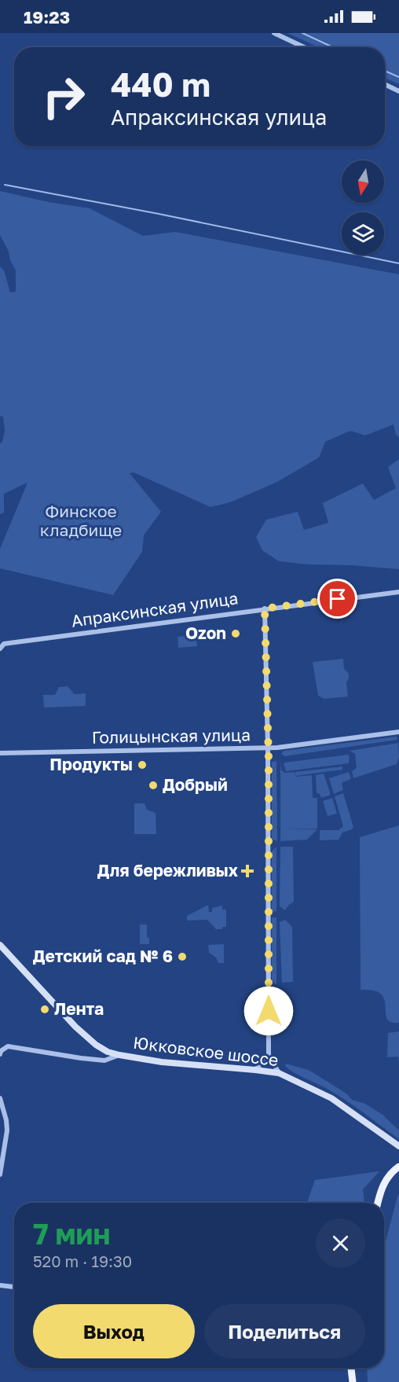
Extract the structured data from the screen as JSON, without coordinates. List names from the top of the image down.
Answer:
{
  "streets": {
    "main road": ["Юкковское шоссе"],
    "street": ["Апраксинская улица", "Голицынская улица"]
  },
  "parks": ["Финское кладбище"],
  "places": {
    "other": [
      "Ozon",
      "Продукты",
      "Добрый",
      "Детский сад № 6",
      "Лента"
    ],
    "health": ["Для бережливых"]
  },
  "north": "bottom",
  "page": {
    "status": "19:23",
    "turn": ["440 m", "Апраксинская улица"],
    "heading": ["7 мин", "520 m · 19:30"],
    "buttons": ["Выход", "Поделиться"]
  }
}
